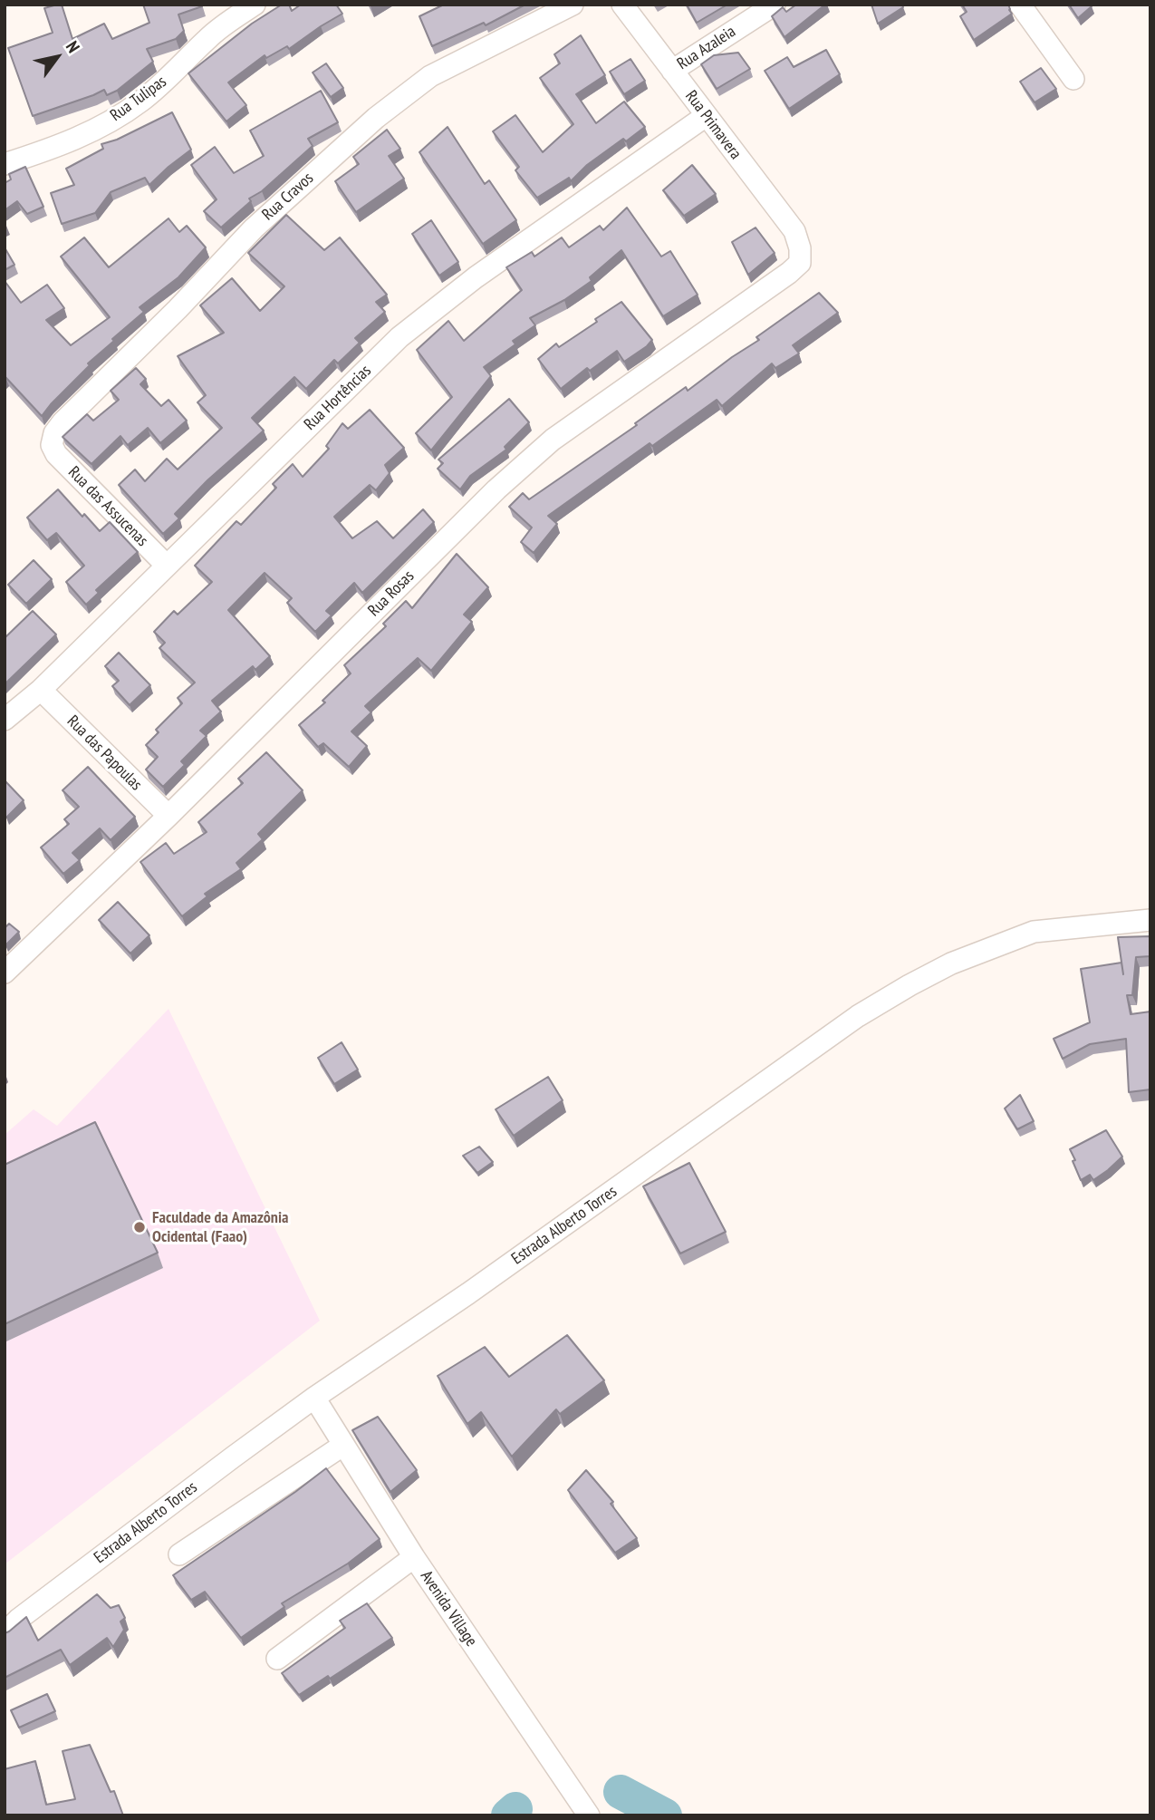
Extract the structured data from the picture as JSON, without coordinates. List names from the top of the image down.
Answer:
{
  "streets": {
    "street": [
      "Rua Azaleia",
      "Rua Tulipas",
      "Rua Primavera",
      "Rua Cravos",
      "Rua Hortências",
      "Rua das Assucenas",
      "Rua Rosas",
      "Rua das Papoulas",
      "Estrada Alberto Torres",
      "Avenida Village"
    ]
  },
  "crossings": [
    ["Rua Azaleia", "Rua Primavera"],
    ["Rua Primavera", "Rua Hortências"],
    ["Rua Primavera", "Rua Rosas"],
    ["Rua Cravos", "Rua das Assucenas"],
    ["Rua Hortências", "Rua das Assucenas"],
    ["Rua Hortências", "Rua das Papoulas"],
    ["Rua Rosas", "Rua das Papoulas"],
    ["Estrada Alberto Torres", "Avenida Village"]
  ],
  "places": ["Faculdade da Amazônia Ocidental (Faao)"],
  "north": "top right"
}
